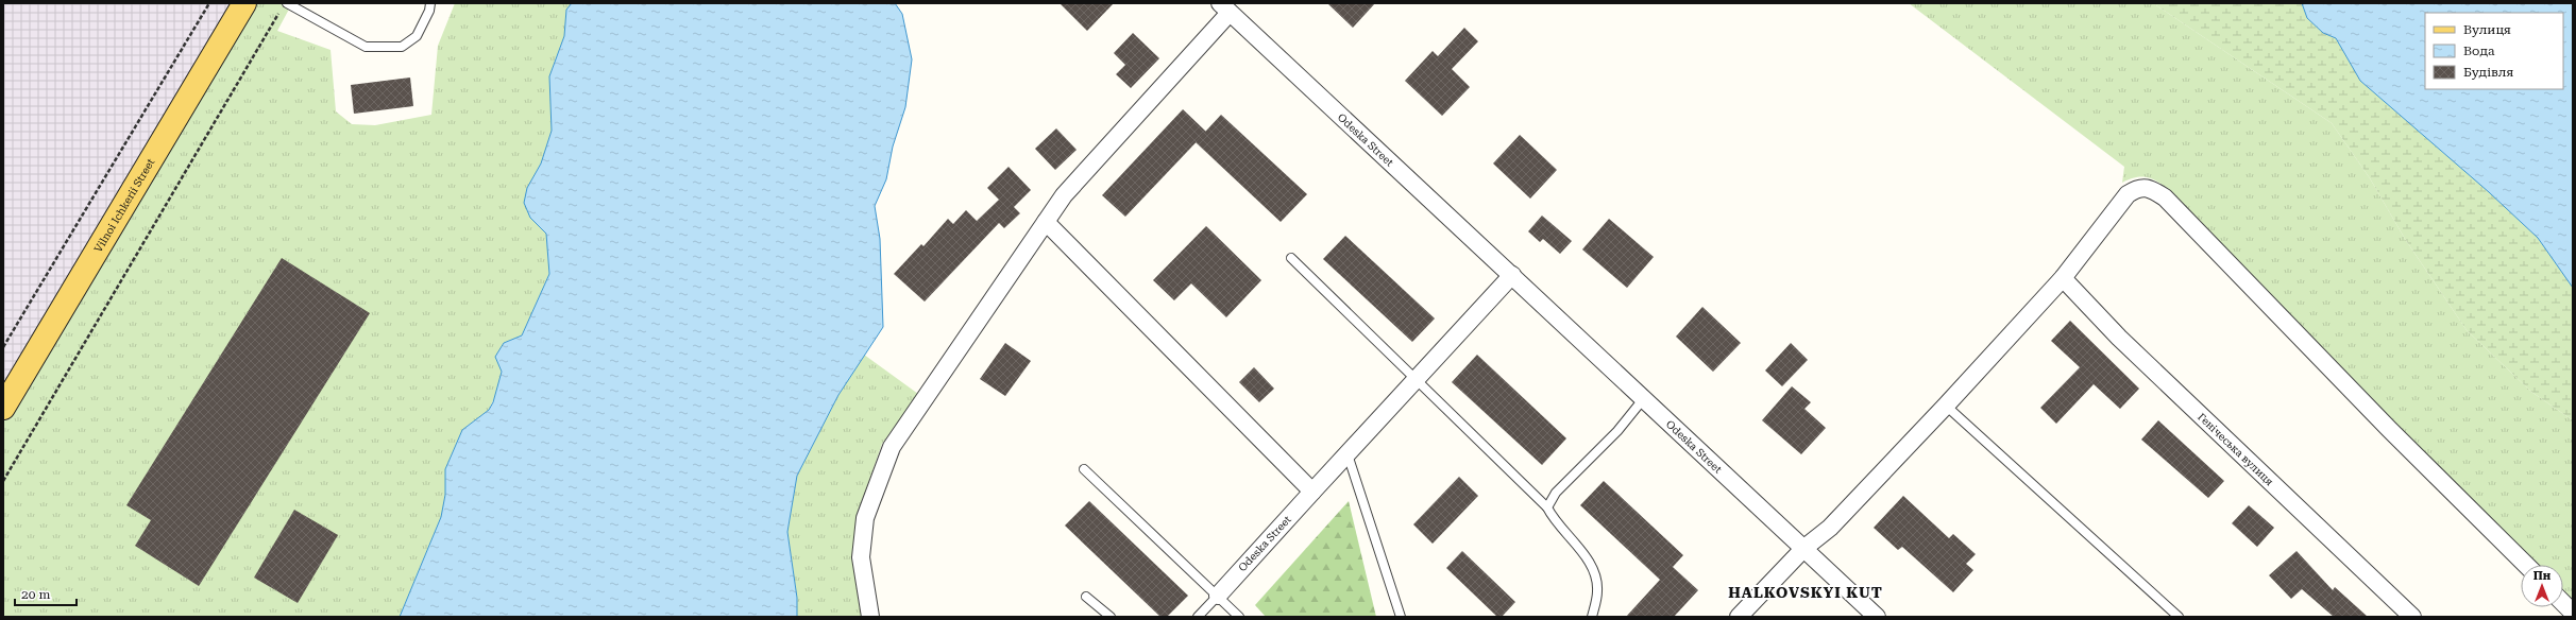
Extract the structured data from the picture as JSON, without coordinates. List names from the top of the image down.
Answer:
{
  "streets": {
    "main road": ["Vilnoi Ichkerii Street"],
    "street": ["Odeska Street", "Генічеська вулиця"]
  },
  "districts": ["HALKOVSKYI KUT"],
  "legend": ["Вулиця", "Вода", "Будівля"],
  "scale_bar": "20 m",
  "north": "top"
}
